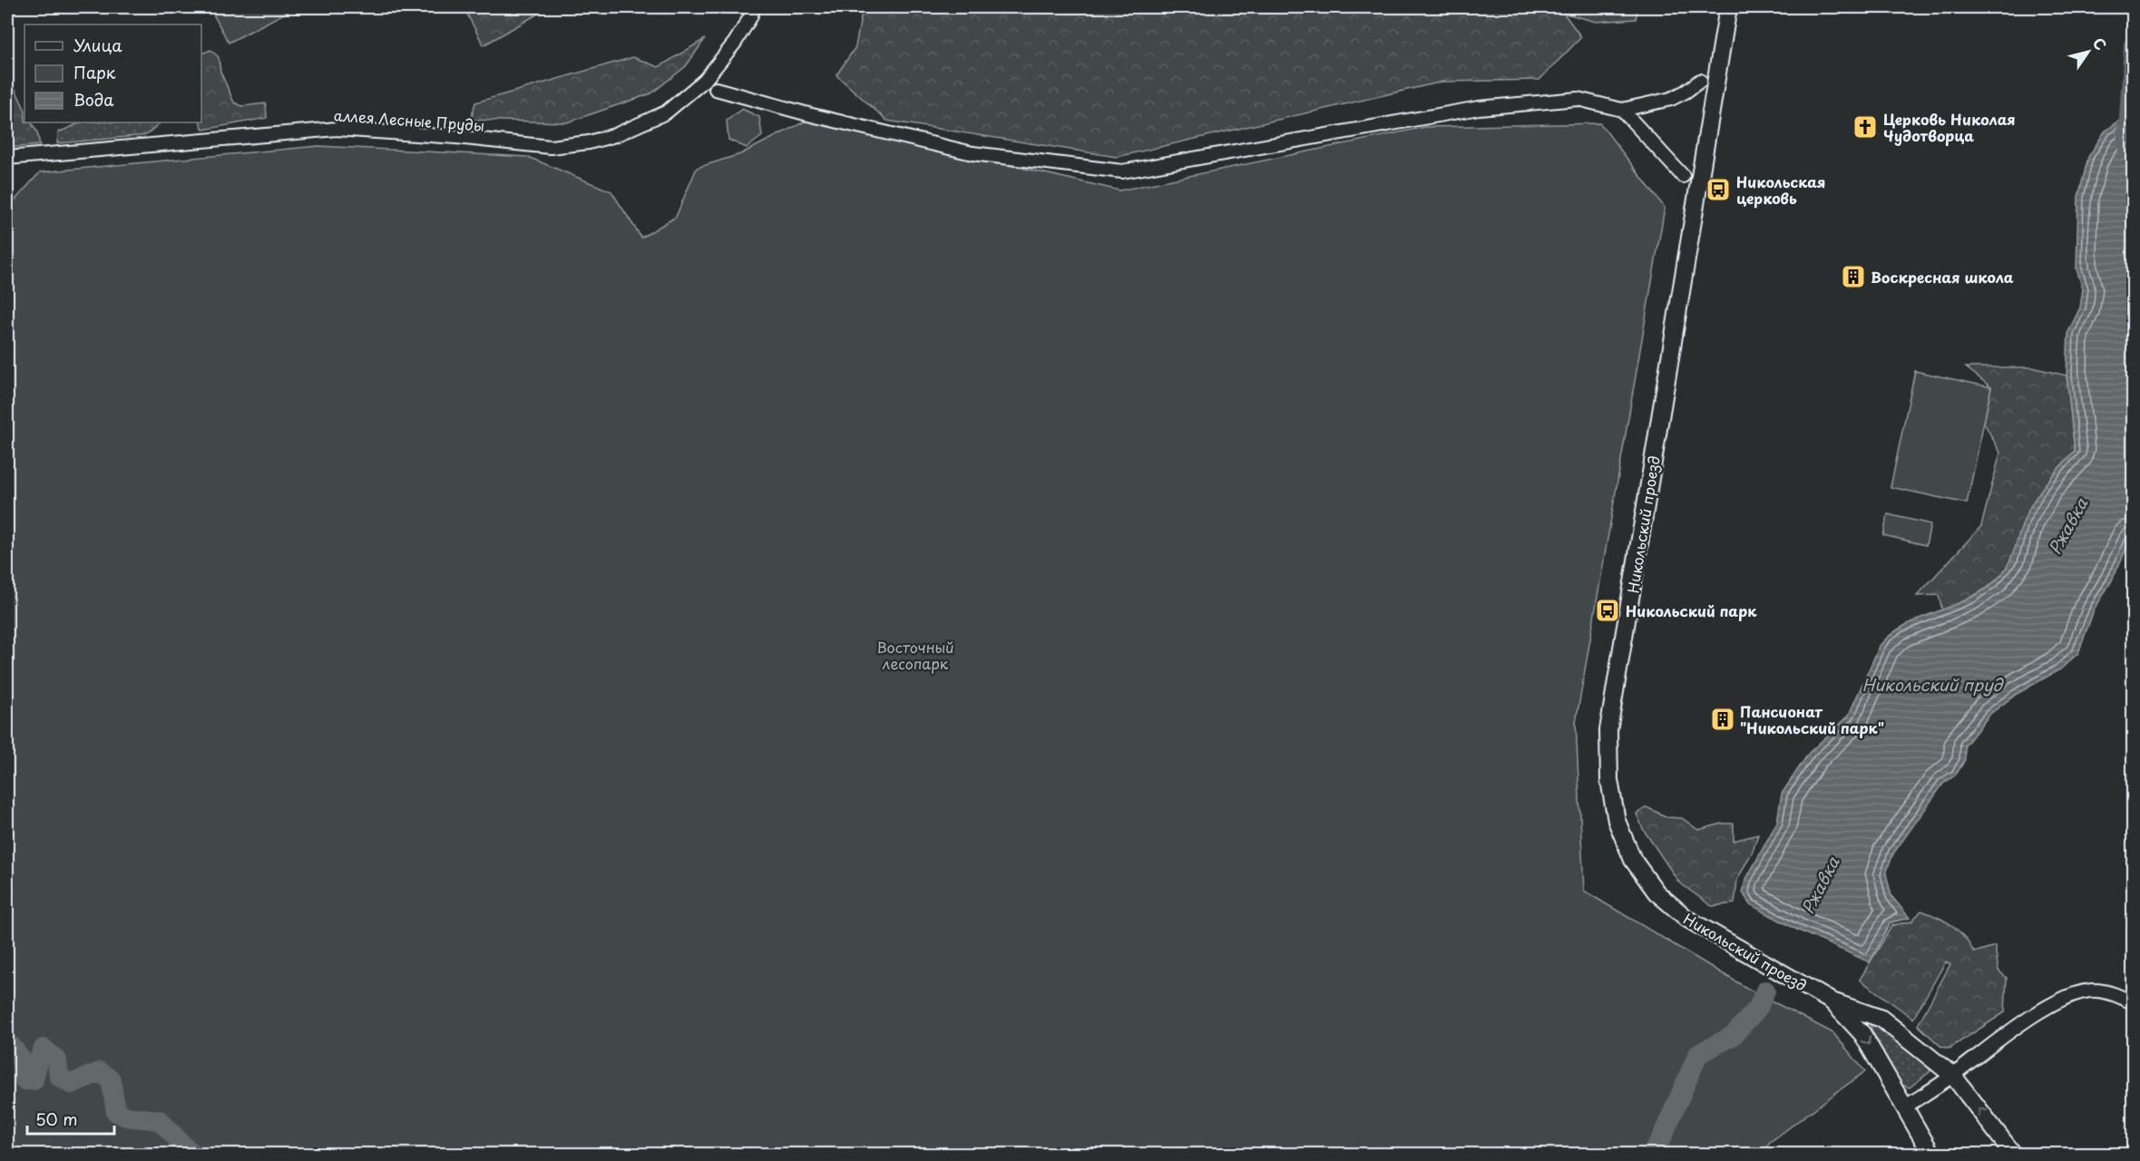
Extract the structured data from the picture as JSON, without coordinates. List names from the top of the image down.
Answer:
{
  "streets": {
    "street": ["аллея Лесные Пруды", "Никольский проезд"]
  },
  "water": ["Ржавка", "Никольский пруд"],
  "parks": ["Восточный лесопарк"],
  "places": {
    "church": ["Церковь Николая Чудотворца"],
    "bus stop": ["Никольская церковь", "Никольский парк"],
    "building": ["Воскресная школа", "Пансионат \"Никольский парк\""]
  },
  "legend": ["Улица", "Парк", "Вода"],
  "scale_bar": "50 m",
  "north": "top right"
}
